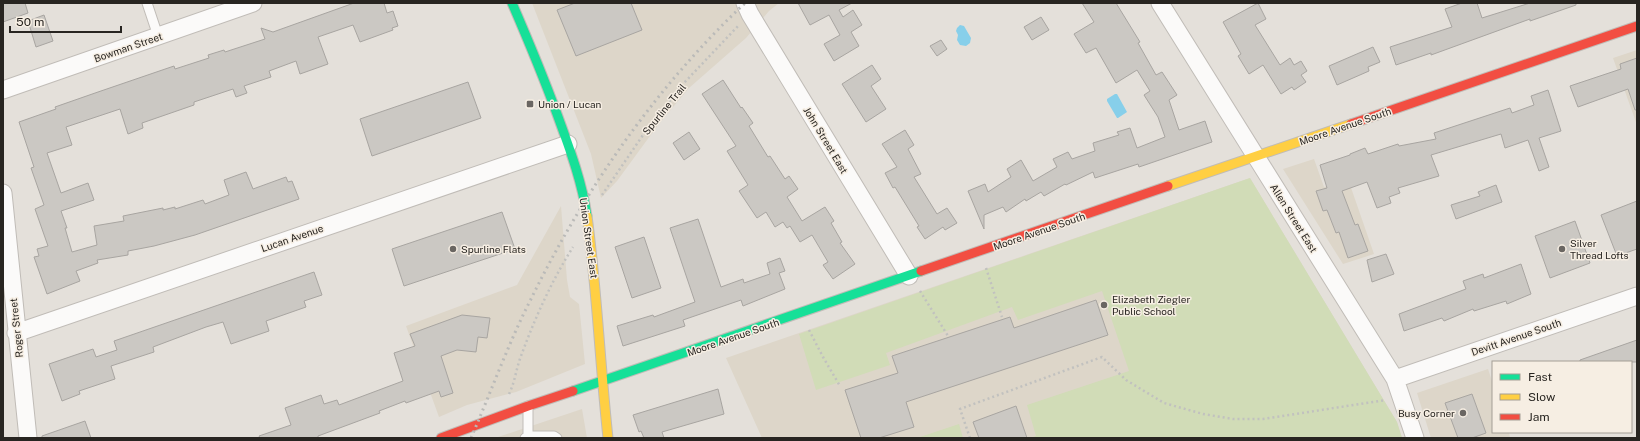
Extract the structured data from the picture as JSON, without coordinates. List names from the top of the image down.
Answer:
{
  "streets": {
    "street": [
      "Bowman Street",
      "Moore Avenue South",
      "John Street East",
      "Allen Street East",
      "Lucan Avenue",
      "Union Street East",
      "Roger Street",
      "Devitt Avenue South"
    ],
    "path": ["Spurline Trail"]
  },
  "crossings": [
    ["Moore Avenue South", "John Street East"],
    ["Moore Avenue South", "Allen Street East"],
    ["Moore Avenue South", "Union Street East"],
    ["Allen Street East", "Devitt Avenue South"],
    ["Lucan Avenue", "Union Street East"],
    ["Lucan Avenue", "Roger Street"]
  ],
  "places": {
    "transit": ["Union / Lucan"],
    "other": [
      "Spurline Flats",
      "Silver Thread Lofts",
      "Elizabeth Ziegler Public School",
      "Busy Corner"
    ]
  },
  "legend": ["Fast", "Slow", "Jam"],
  "scale_bar": "50 m"
}
